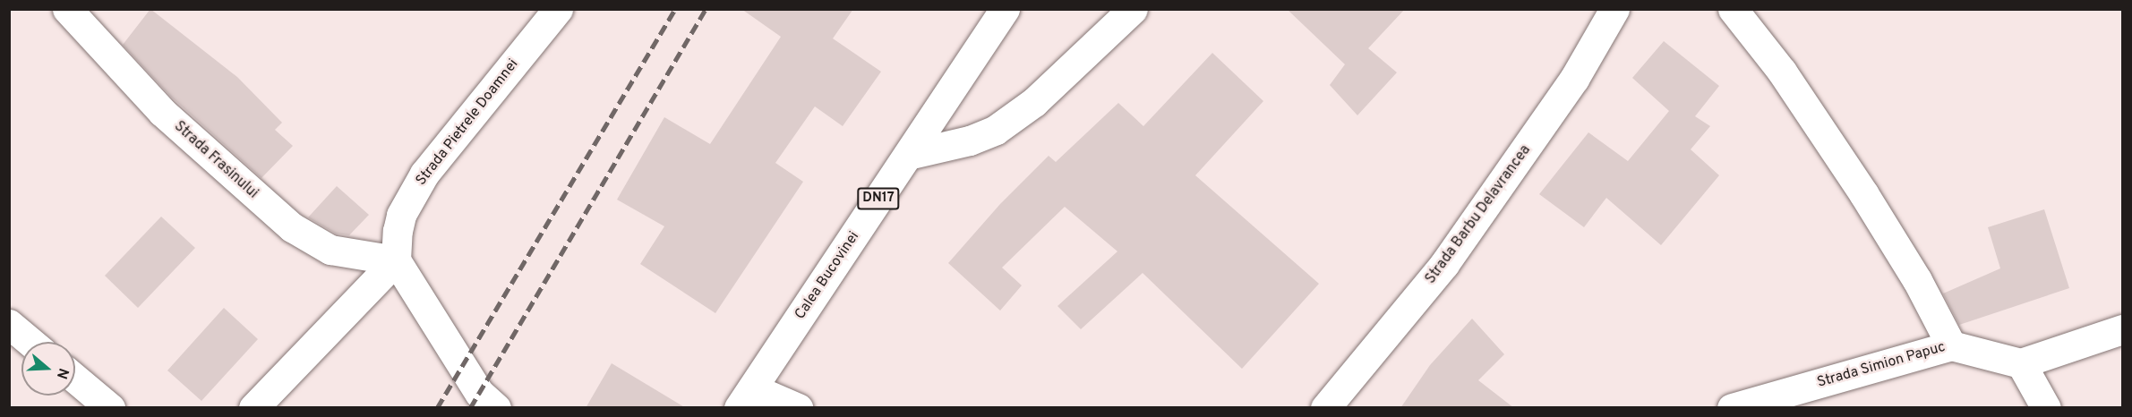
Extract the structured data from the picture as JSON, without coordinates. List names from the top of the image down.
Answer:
{
  "streets": {
    "main road": [
      "Strada Pietrele Doamnei",
      "Strada Frasinului",
      "DN17",
      "Strada Barbu Delavrancea",
      "Calea Bucovinei",
      "Strada Simion Papuc"
    ]
  },
  "crossings": [
    ["Strada Pietrele Doamnei", "Strada Frasinului"]
  ],
  "north": "right"
}
